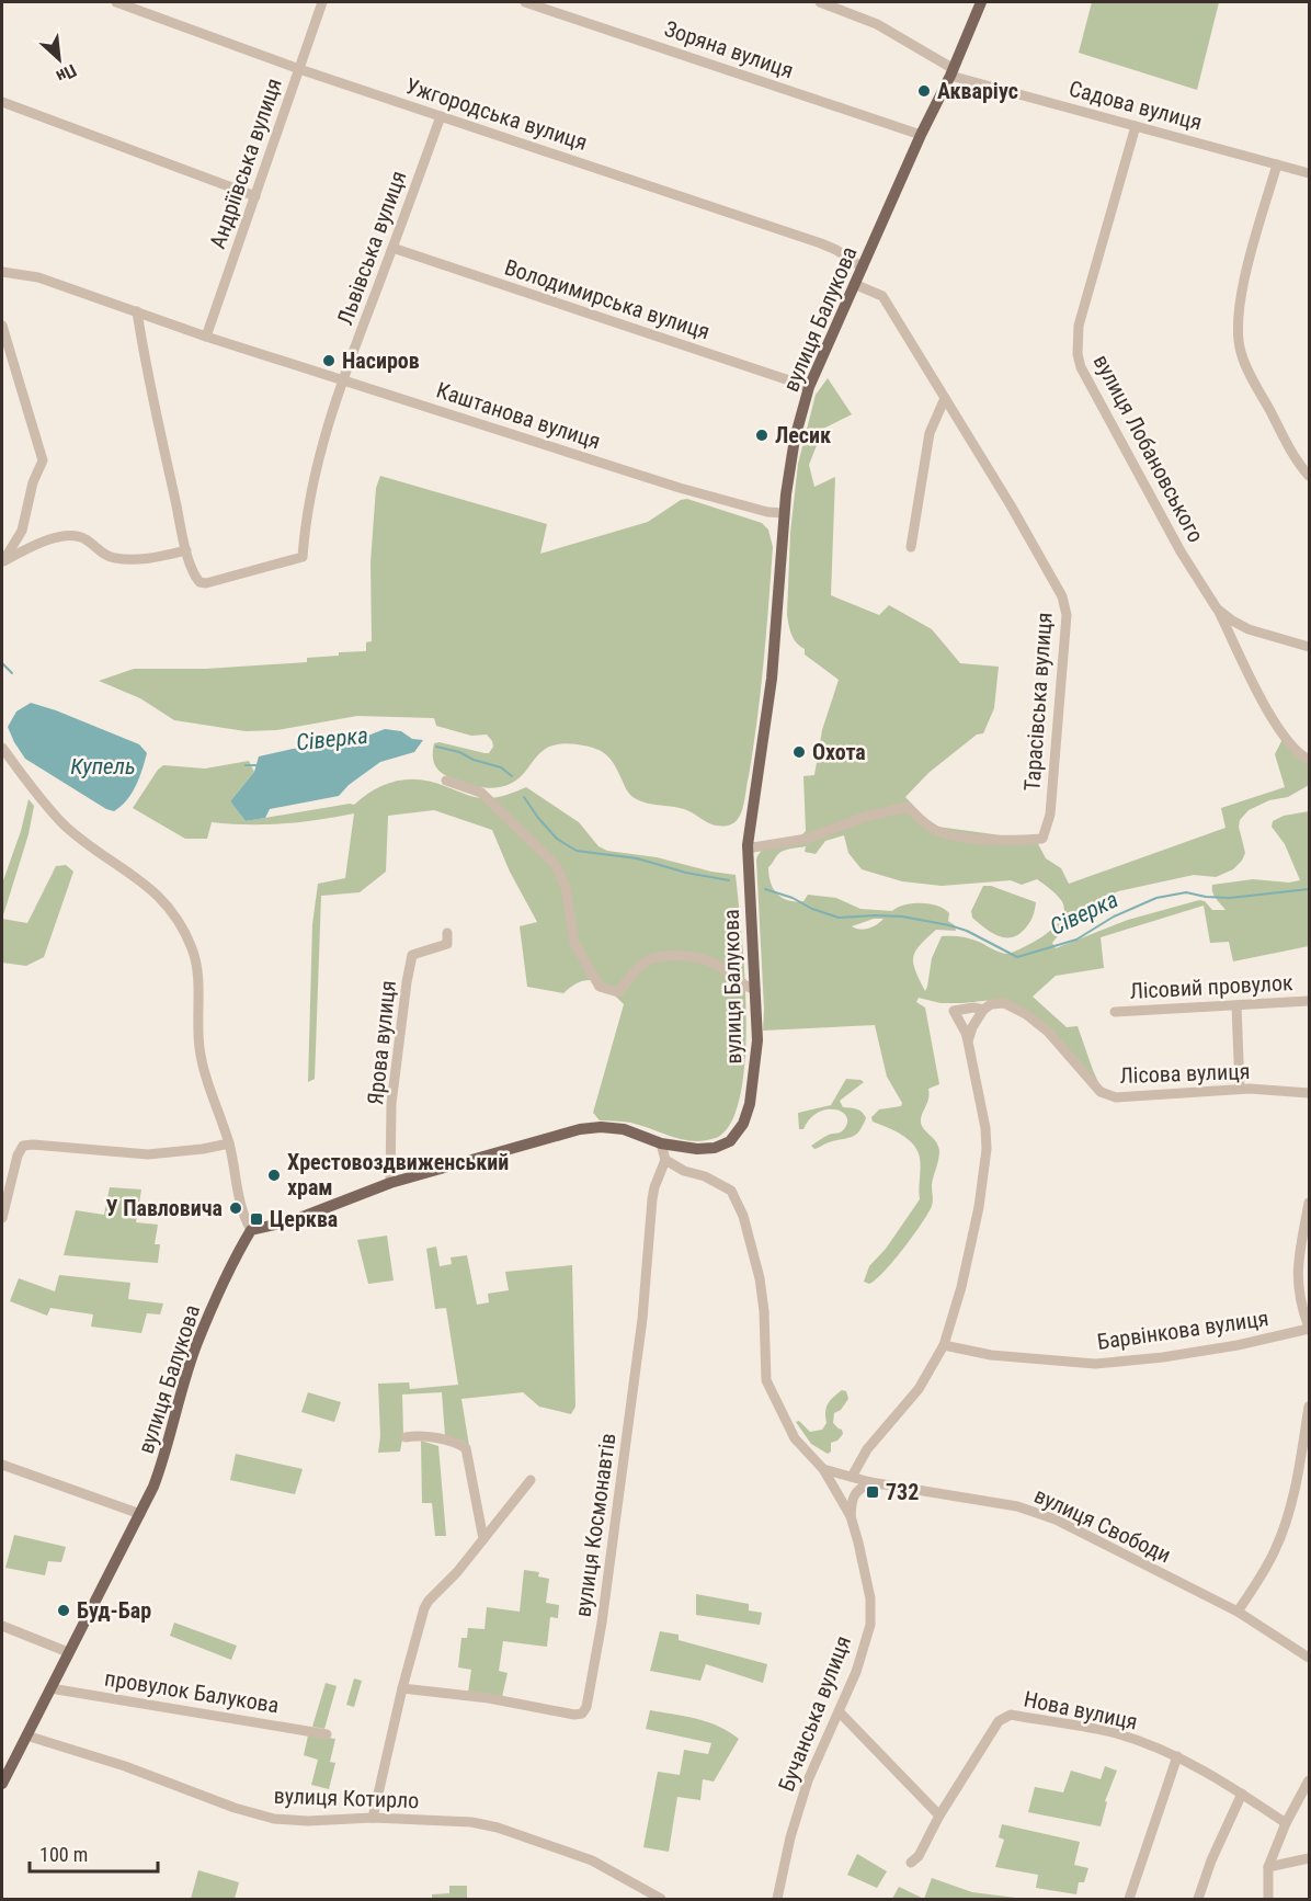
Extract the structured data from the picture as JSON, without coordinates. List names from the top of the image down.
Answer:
{
  "streets": {
    "main road": ["вулиця Балукова"],
    "street": [
      "Зоряна вулиця",
      "Садова вулиця",
      "Ужгородська вулиця",
      "Андріївська вулиця",
      "Львівська вулиця",
      "Володимирська вулиця",
      "Каштанова вулиця",
      "вулиця Лобановського",
      "Тарасівська вулиця",
      "Лісовий провулок",
      "Ярова вулиця",
      "Лісова вулиця",
      "Барвінкова вулиця",
      "вулиця Космонавтів",
      "вулиця Свободи",
      "провулок Балукова",
      "Нова вулиця",
      "Бучанська вулиця",
      "вулиця Котирло"
    ]
  },
  "crossings": [
    ["Зоряна вулиця", "вулиця Балукова"],
    ["Садова вулиця", "вулиця Балукова"],
    ["Садова вулиця", "вулиця Лобановського"],
    ["Ужгородська вулиця", "Андріївська вулиця"],
    ["Ужгородська вулиця", "Львівська вулиця"],
    ["Ужгородська вулиця", "вулиця Балукова"],
    ["Андріївська вулиця", "Каштанова вулиця"],
    ["Львівська вулиця", "Володимирська вулиця"],
    ["Львівська вулиця", "Каштанова вулиця"],
    ["Володимирська вулиця", "вулиця Балукова"],
    ["вулиця Балукова", "Каштанова вулиця"],
    ["вулиця Балукова", "Тарасівська вулиця"],
    ["вулиця Балукова", "Ярова вулиця"],
    ["вулиця Балукова", "провулок Балукова"],
    ["вулиця Балукова", "вулиця Котирло"],
    ["вулиця Космонавтів", "Бучанська вулиця"],
    ["вулиця Свободи", "Бучанська вулиця"]
  ],
  "water": ["Сіверка", "Купель"],
  "places": {
    "other": [
      "Акваріус",
      "Насиров",
      "Лесик",
      "Охота",
      "Хрестовоздвиженський храм",
      "У Павловича",
      "Буд-Бар"
    ],
    "transit": ["Церква", "732"]
  },
  "scale_bar": "100 m",
  "north": "bottom right"
}
